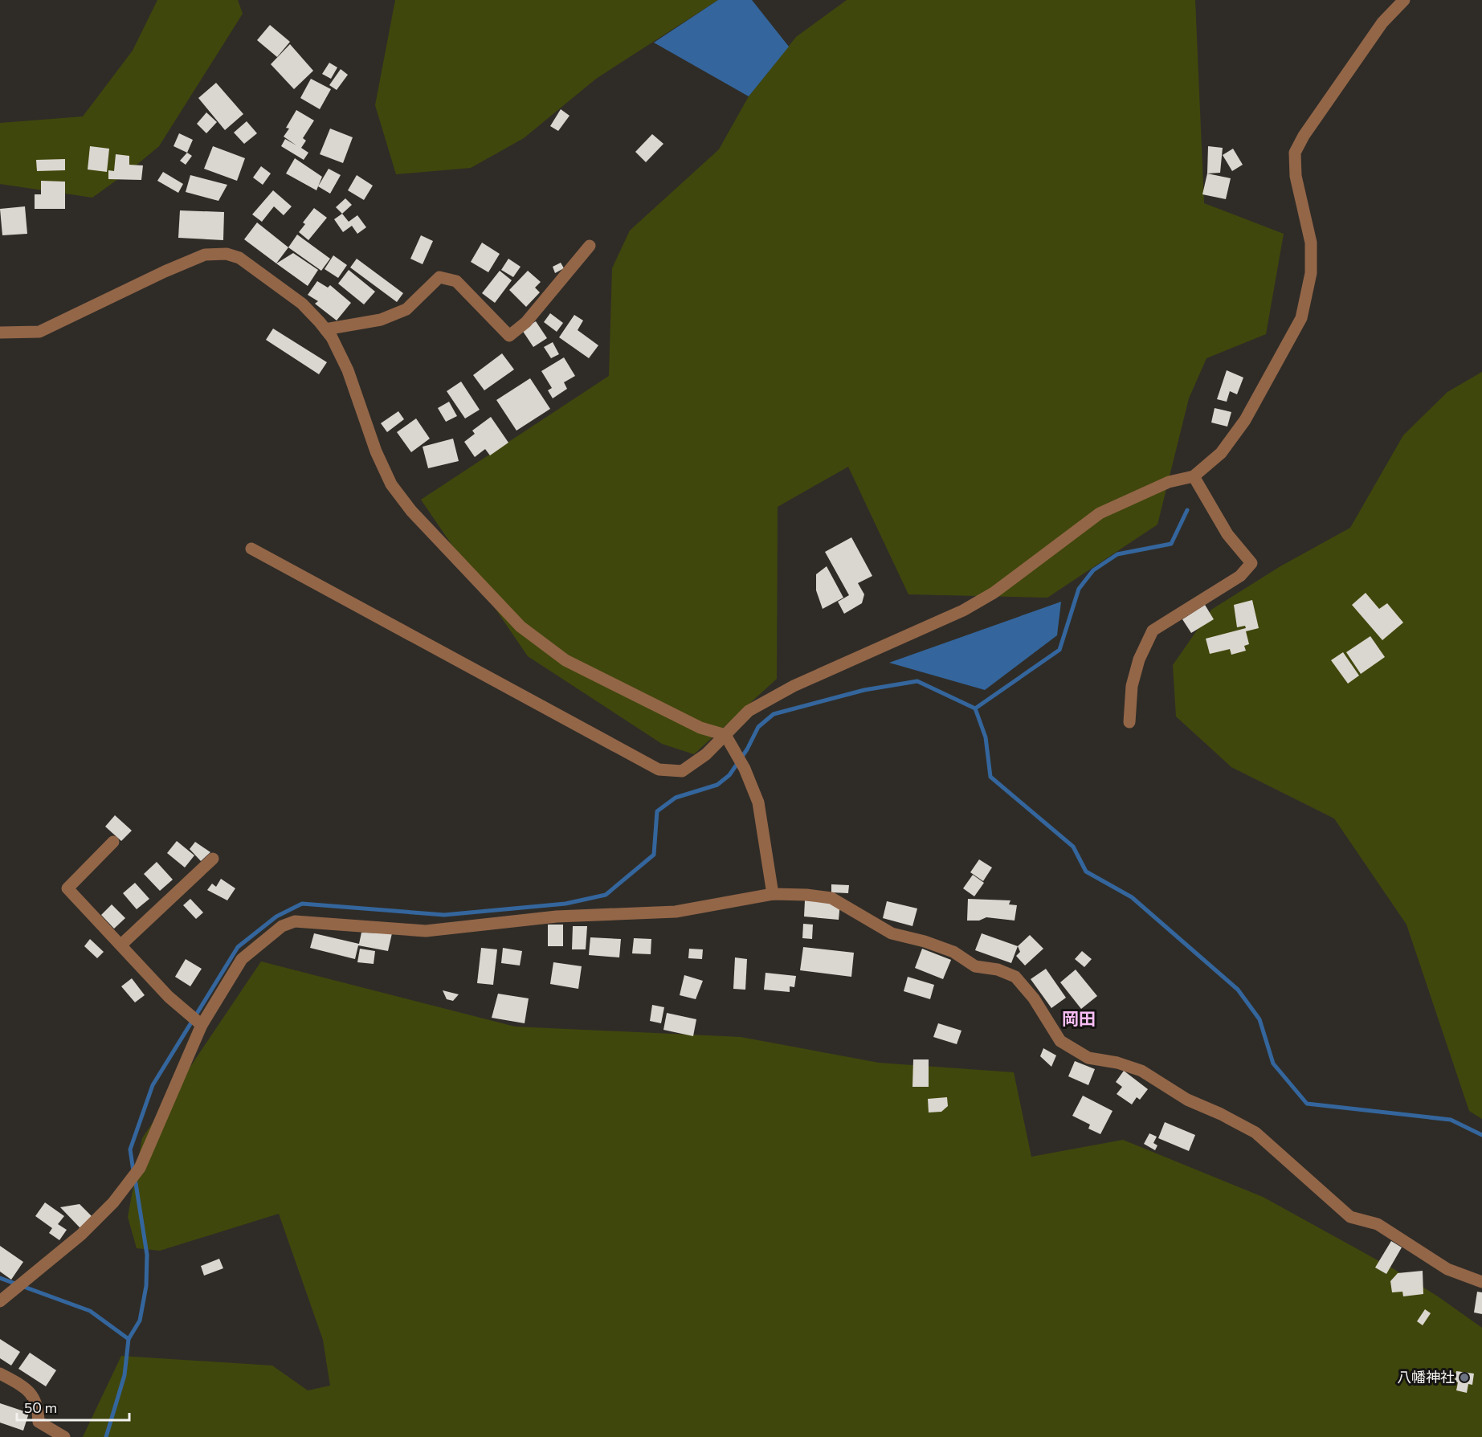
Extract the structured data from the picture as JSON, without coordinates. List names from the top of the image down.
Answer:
{
  "districts": ["岡田"],
  "places": ["八幡神社"],
  "scale_bar": "50 m"
}
